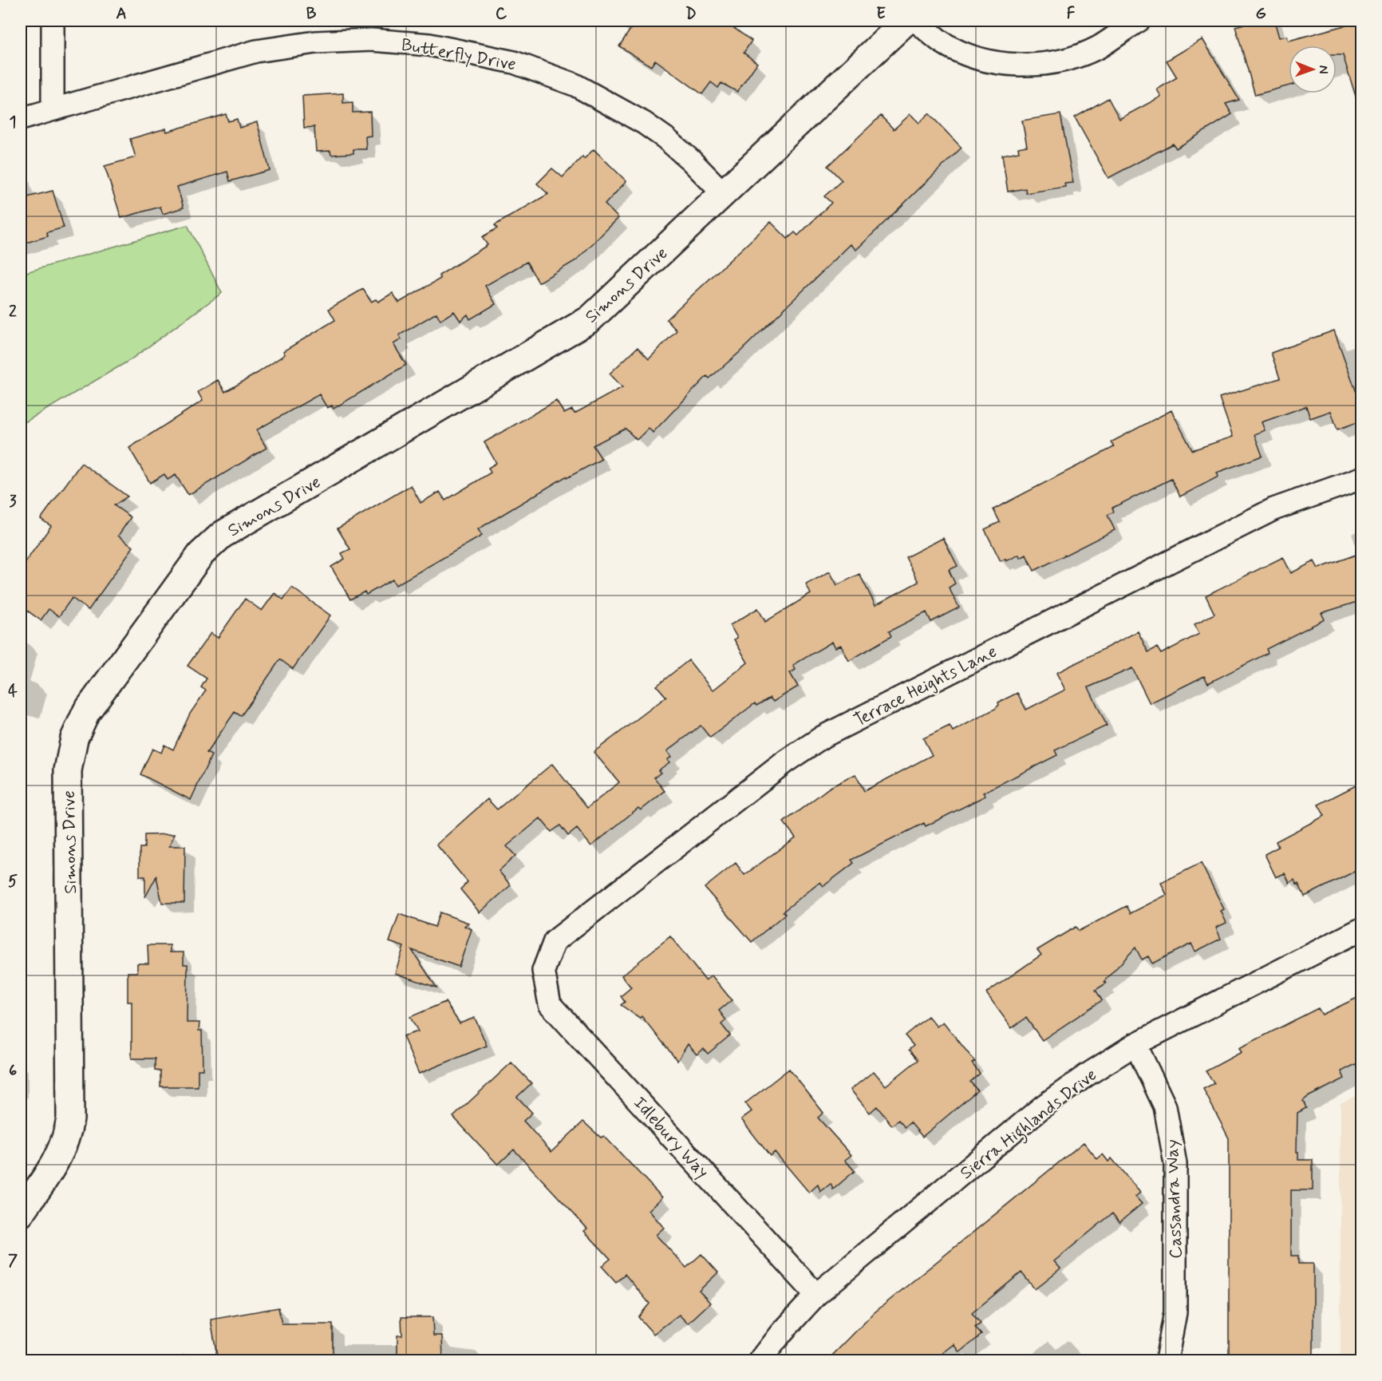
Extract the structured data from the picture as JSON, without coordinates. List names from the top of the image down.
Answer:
{
  "streets": {
    "street": [
      "Butterfly Drive",
      "Simons Drive",
      "Terrace Heights Lane",
      "Sierra Highlands Drive",
      "Idlebury Way",
      "Cassandra Way"
    ]
  },
  "crossings": [
    ["Butterfly Drive", "Simons Drive"],
    ["Terrace Heights Lane", "Idlebury Way"],
    ["Sierra Highlands Drive", "Idlebury Way"],
    ["Sierra Highlands Drive", "Cassandra Way"]
  ],
  "north": "right",
  "grid": {
    "columns": [
      "A",
      "B",
      "C",
      "D",
      "E",
      "F",
      "G"
    ],
    "rows": [
      "1",
      "2",
      "3",
      "4",
      "5",
      "6",
      "7"
    ]
  }
}
